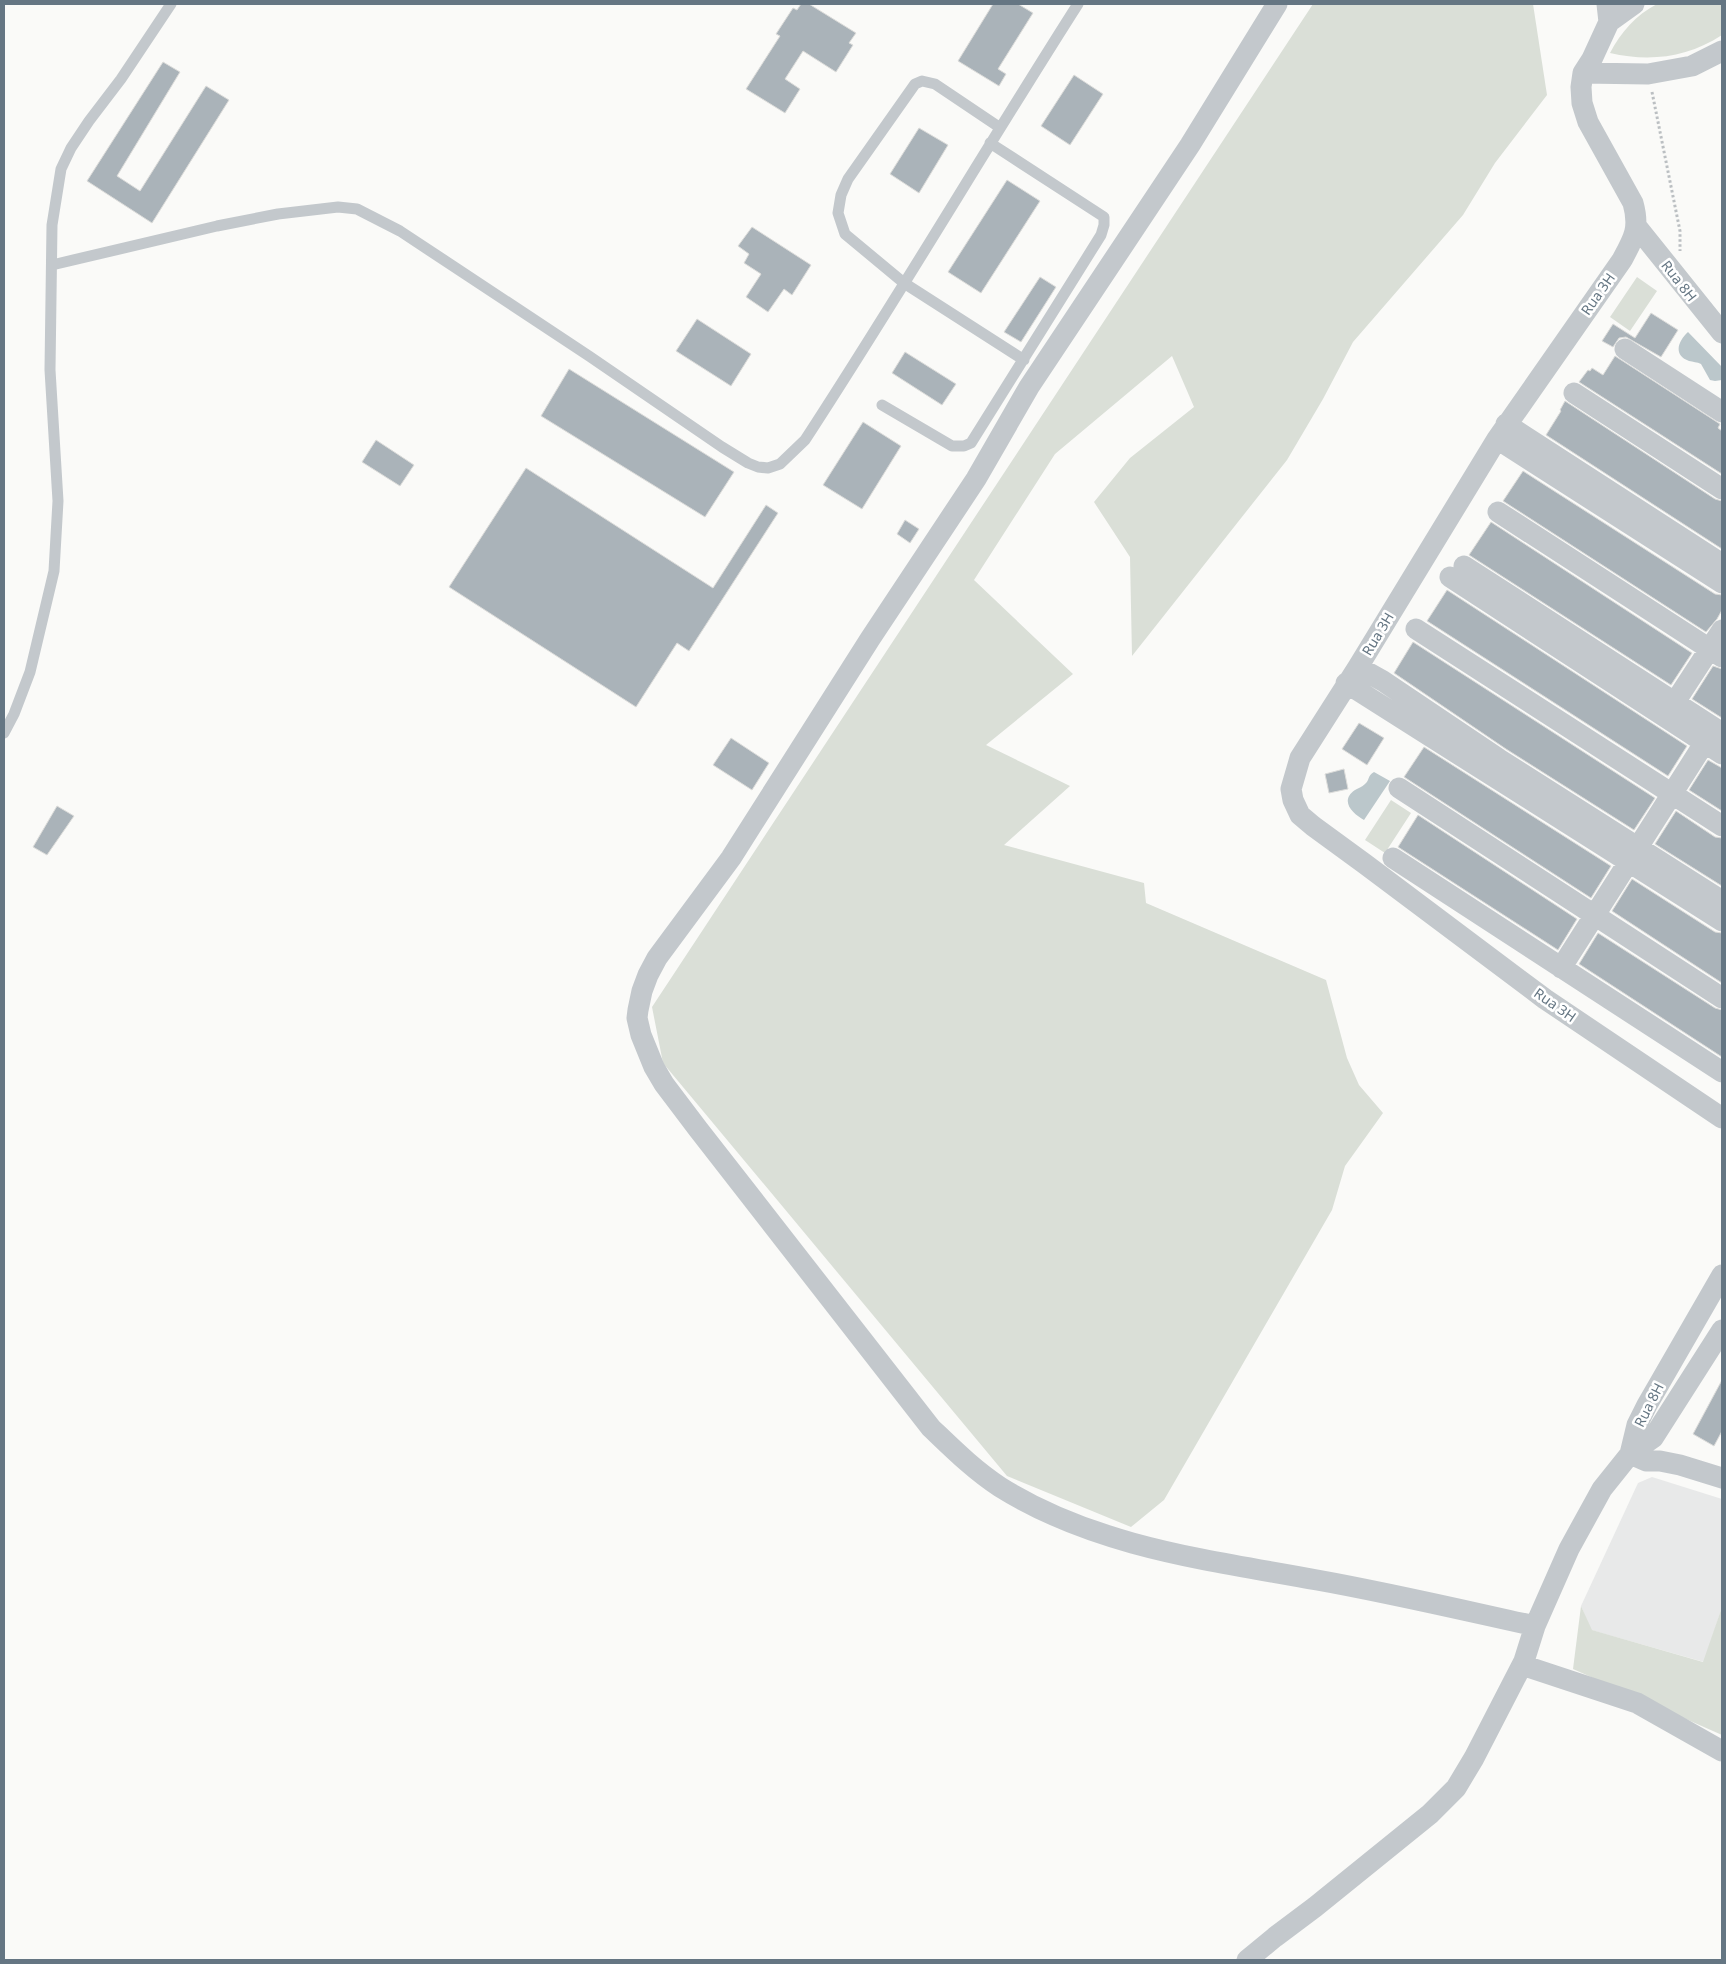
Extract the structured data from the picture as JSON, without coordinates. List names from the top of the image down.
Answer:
{
  "streets": {
    "street": ["Rua 8H", "Rua 3H"]
  },
  "crossings": [
    ["Rua 8H", "Rua 3H"]
  ]
}
